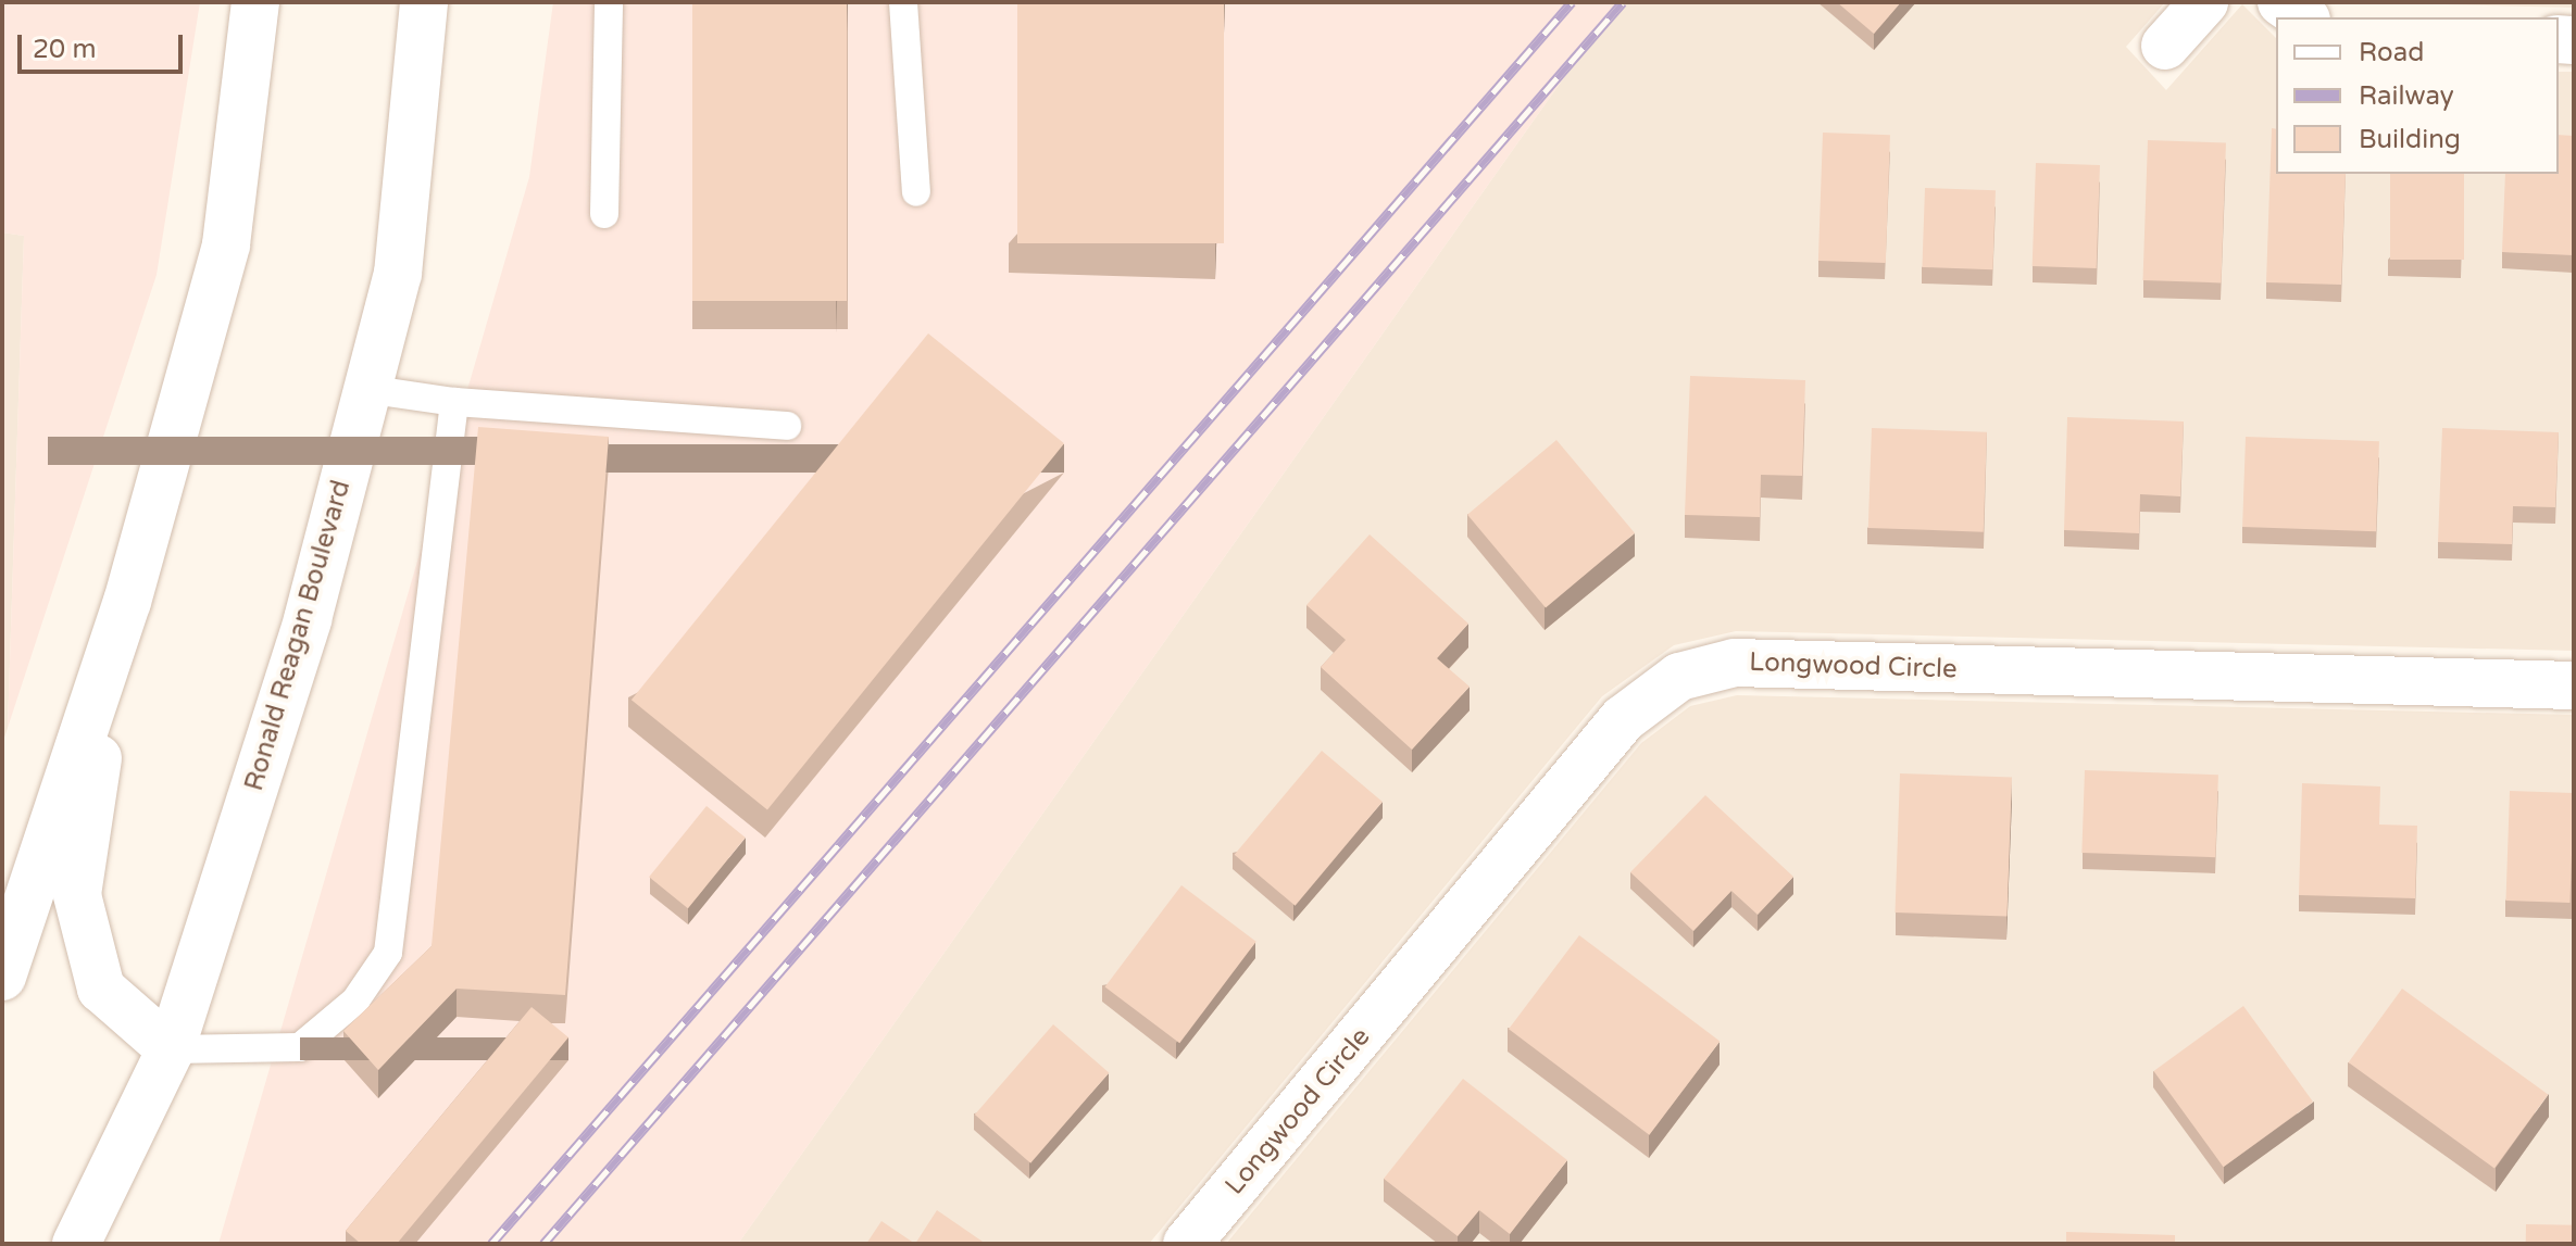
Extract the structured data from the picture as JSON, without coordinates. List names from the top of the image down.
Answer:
{
  "streets": {
    "main road": ["Ronald Reagan Boulevard", "Longwood Circle"]
  },
  "legend": ["Road", "Railway", "Building"],
  "scale_bar": "20 m"
}
